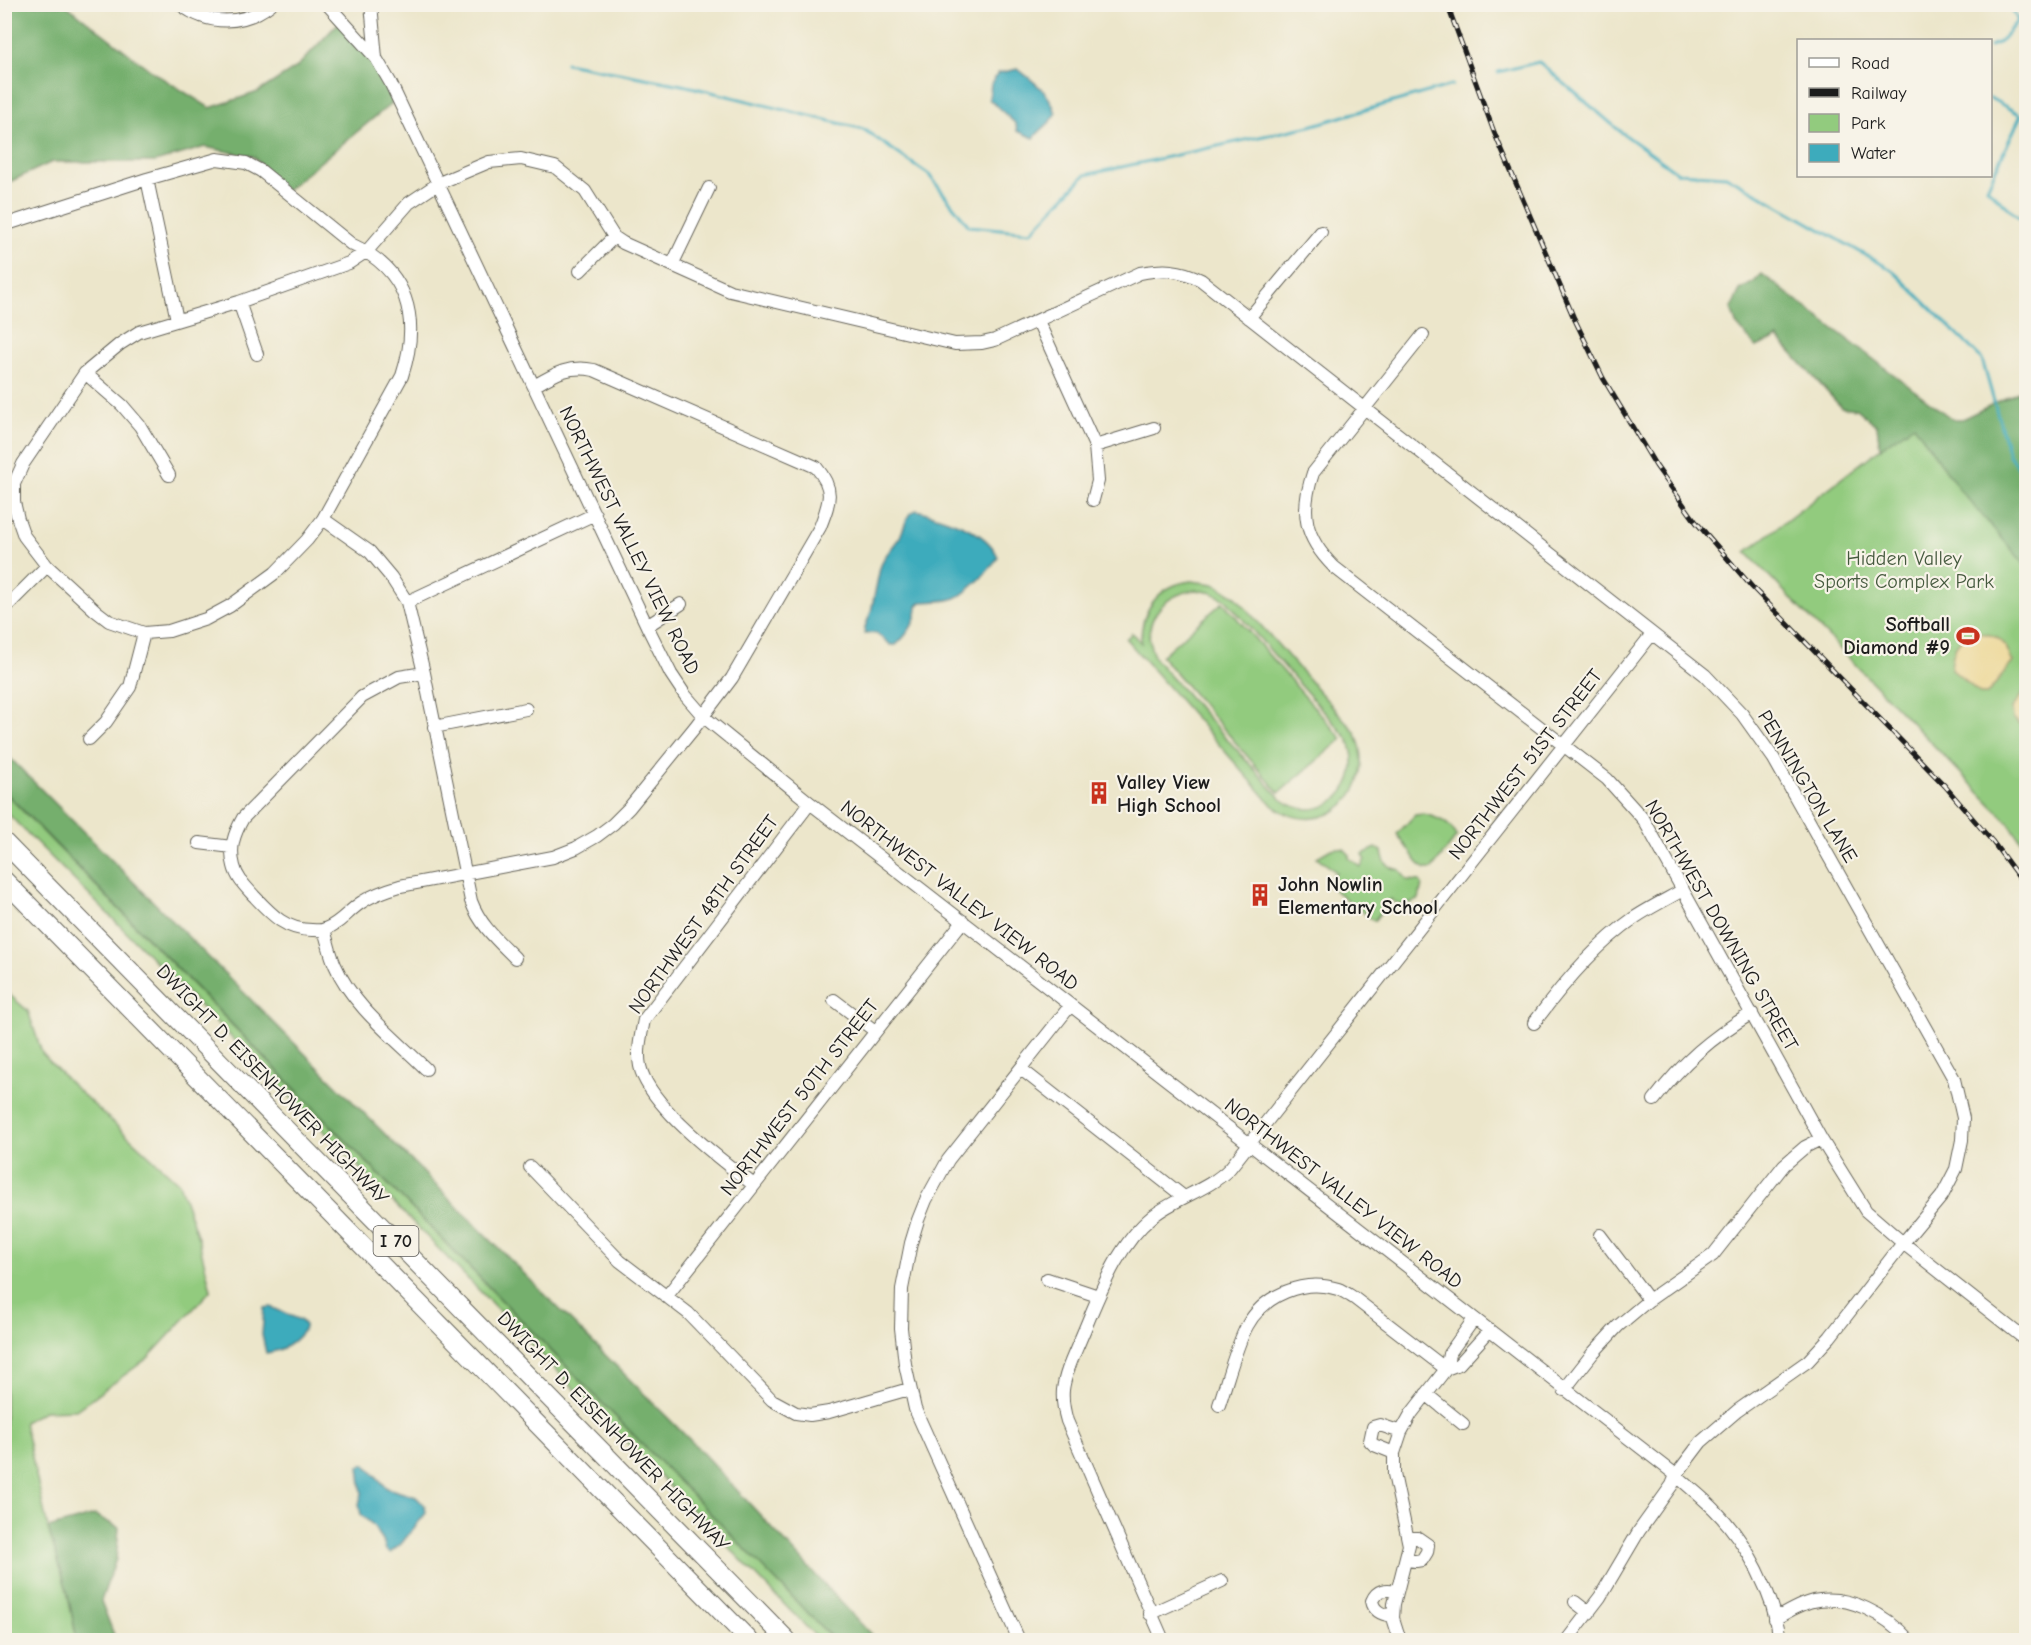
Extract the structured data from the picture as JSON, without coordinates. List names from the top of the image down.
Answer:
{
  "streets": {
    "highway": ["DWIGHT D. EISENHOWER HIGHWAY", "I 70"],
    "street": [
      "NORTHWEST VALLEY VIEW ROAD",
      "NORTHWEST 51ST STREET",
      "PENNINGTON LANE",
      "NORTHWEST 48TH STREET",
      "NORTHWEST DOWNING STREET",
      "NORTHWEST 50TH STREET"
    ]
  },
  "crossings": [
    ["NORTHWEST VALLEY VIEW ROAD", "NORTHWEST 51ST STREET"],
    ["NORTHWEST VALLEY VIEW ROAD", "PENNINGTON LANE"],
    ["NORTHWEST VALLEY VIEW ROAD", "NORTHWEST 48TH STREET"],
    ["NORTHWEST VALLEY VIEW ROAD", "NORTHWEST 50TH STREET"],
    ["NORTHWEST 51ST STREET", "PENNINGTON LANE"],
    ["NORTHWEST 51ST STREET", "NORTHWEST DOWNING STREET"],
    ["PENNINGTON LANE", "NORTHWEST DOWNING STREET"],
    ["NORTHWEST 48TH STREET", "NORTHWEST 50TH STREET"]
  ],
  "parks": ["Hidden Valley Sports Complex Park"],
  "places": {
    "sports": ["Softball Diamond #9"],
    "building": ["Valley View High School", "John Nowlin Elementary School"]
  },
  "legend": [
    "Road",
    "Railway",
    "Park",
    "Water"
  ]
}
